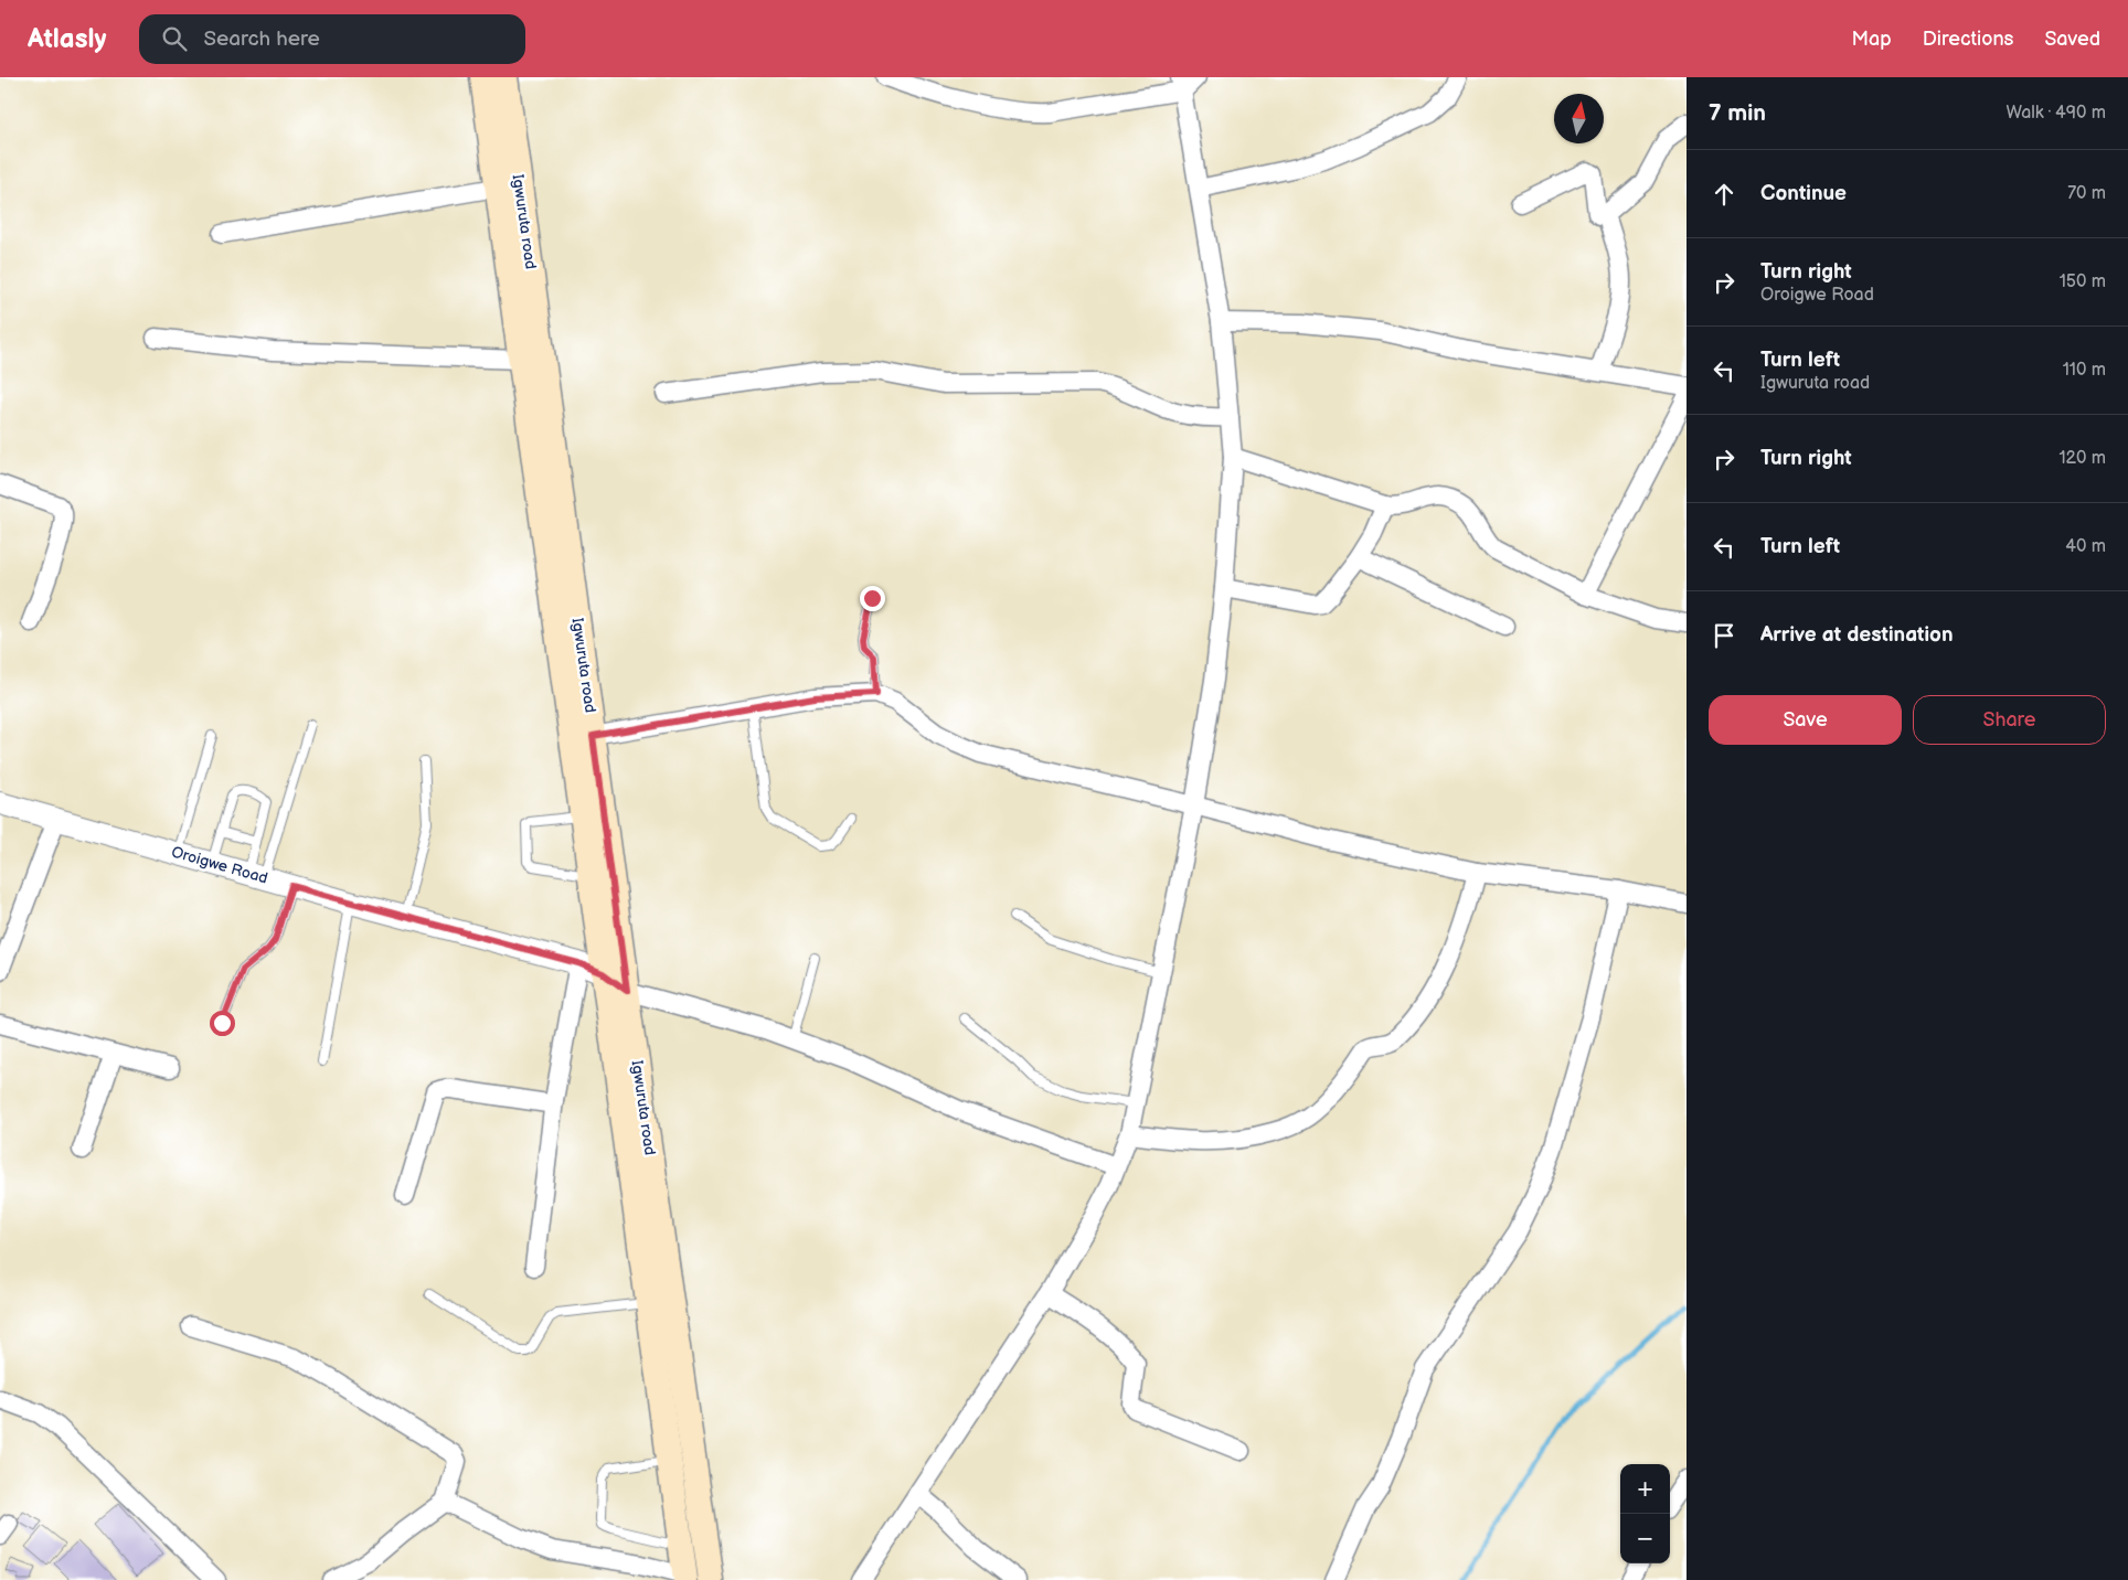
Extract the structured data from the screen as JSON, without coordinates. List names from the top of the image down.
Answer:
{
  "streets": {
    "main road": ["Igwuruta road"],
    "street": ["Oroigwe Road"]
  },
  "crossings": [
    ["Igwuruta road", "Oroigwe Road"]
  ],
  "north": "top",
  "page": {
    "header": "Atlasly",
    "search": "Search here",
    "nav": ["Map", "Directions", "Saved"],
    "heading": ["7 min", "Walk · 490 m"],
    "list": [
      ["Continue", "70 m"],
      ["Turn right", "Oroigwe Road", "150 m"],
      ["Turn left", "Igwuruta road", "110 m"],
      ["Turn right", "120 m"],
      ["Turn left", "40 m"],
      "Arrive at destination"
    ],
    "buttons": ["Save", "Share"],
    "map_buttons": ["+", "−"]
  }
}
